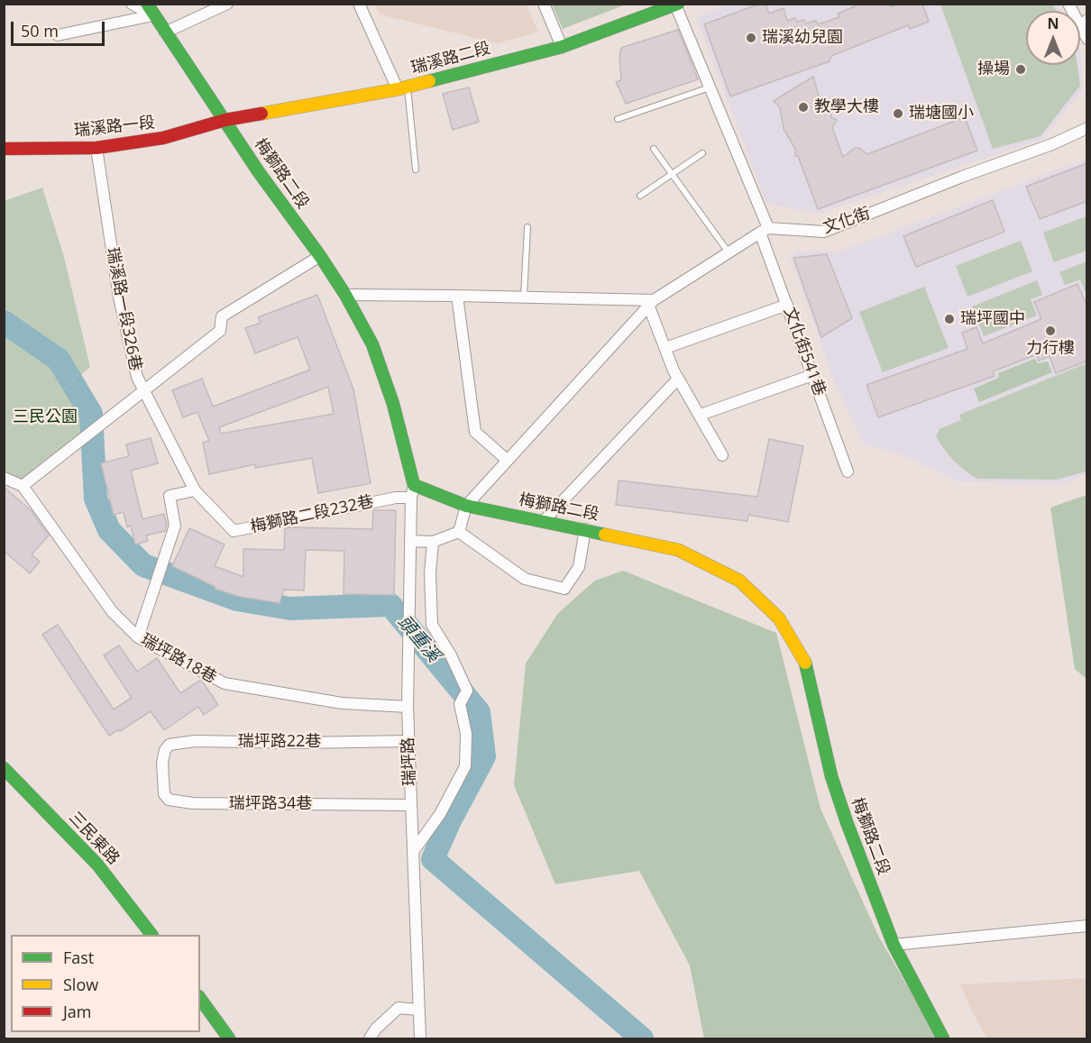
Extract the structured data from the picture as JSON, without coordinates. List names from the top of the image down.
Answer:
{
  "streets": {
    "street": [
      "瑞溪路二段",
      "瑞溪路一段",
      "梅獅路二段",
      "文化街",
      "瑞溪路一段326巷",
      "文化街541巷",
      "梅獅路二段232巷",
      "瑞坪路18巷",
      "瑞坪路22巷",
      "瑞坪路",
      "瑞坪路34巷",
      "三民東路"
    ]
  },
  "crossings": [
    ["瑞溪路二段", "瑞溪路一段"],
    ["瑞溪路二段", "梅獅路二段"],
    ["瑞溪路二段", "文化街541巷"],
    ["瑞溪路一段", "梅獅路二段"],
    ["瑞溪路一段", "瑞溪路一段326巷"],
    ["梅獅路二段", "梅獅路二段232巷"],
    ["梅獅路二段", "瑞坪路"],
    ["文化街", "文化街541巷"],
    ["瑞溪路一段326巷", "梅獅路二段232巷"],
    ["梅獅路二段232巷", "瑞坪路"],
    ["瑞坪路18巷", "瑞坪路"],
    ["瑞坪路22巷", "瑞坪路"],
    ["瑞坪路22巷", "瑞坪路34巷"],
    ["瑞坪路", "瑞坪路34巷"]
  ],
  "water": ["頭重溪"],
  "parks": ["三民公園"],
  "places": [
    "瑞溪幼兒園",
    "操場",
    "教學大樓",
    "瑞塘國小",
    "瑞坪國中",
    "力行樓"
  ],
  "legend": ["Fast", "Slow", "Jam"],
  "scale_bar": "50 m",
  "north": "top"
}
